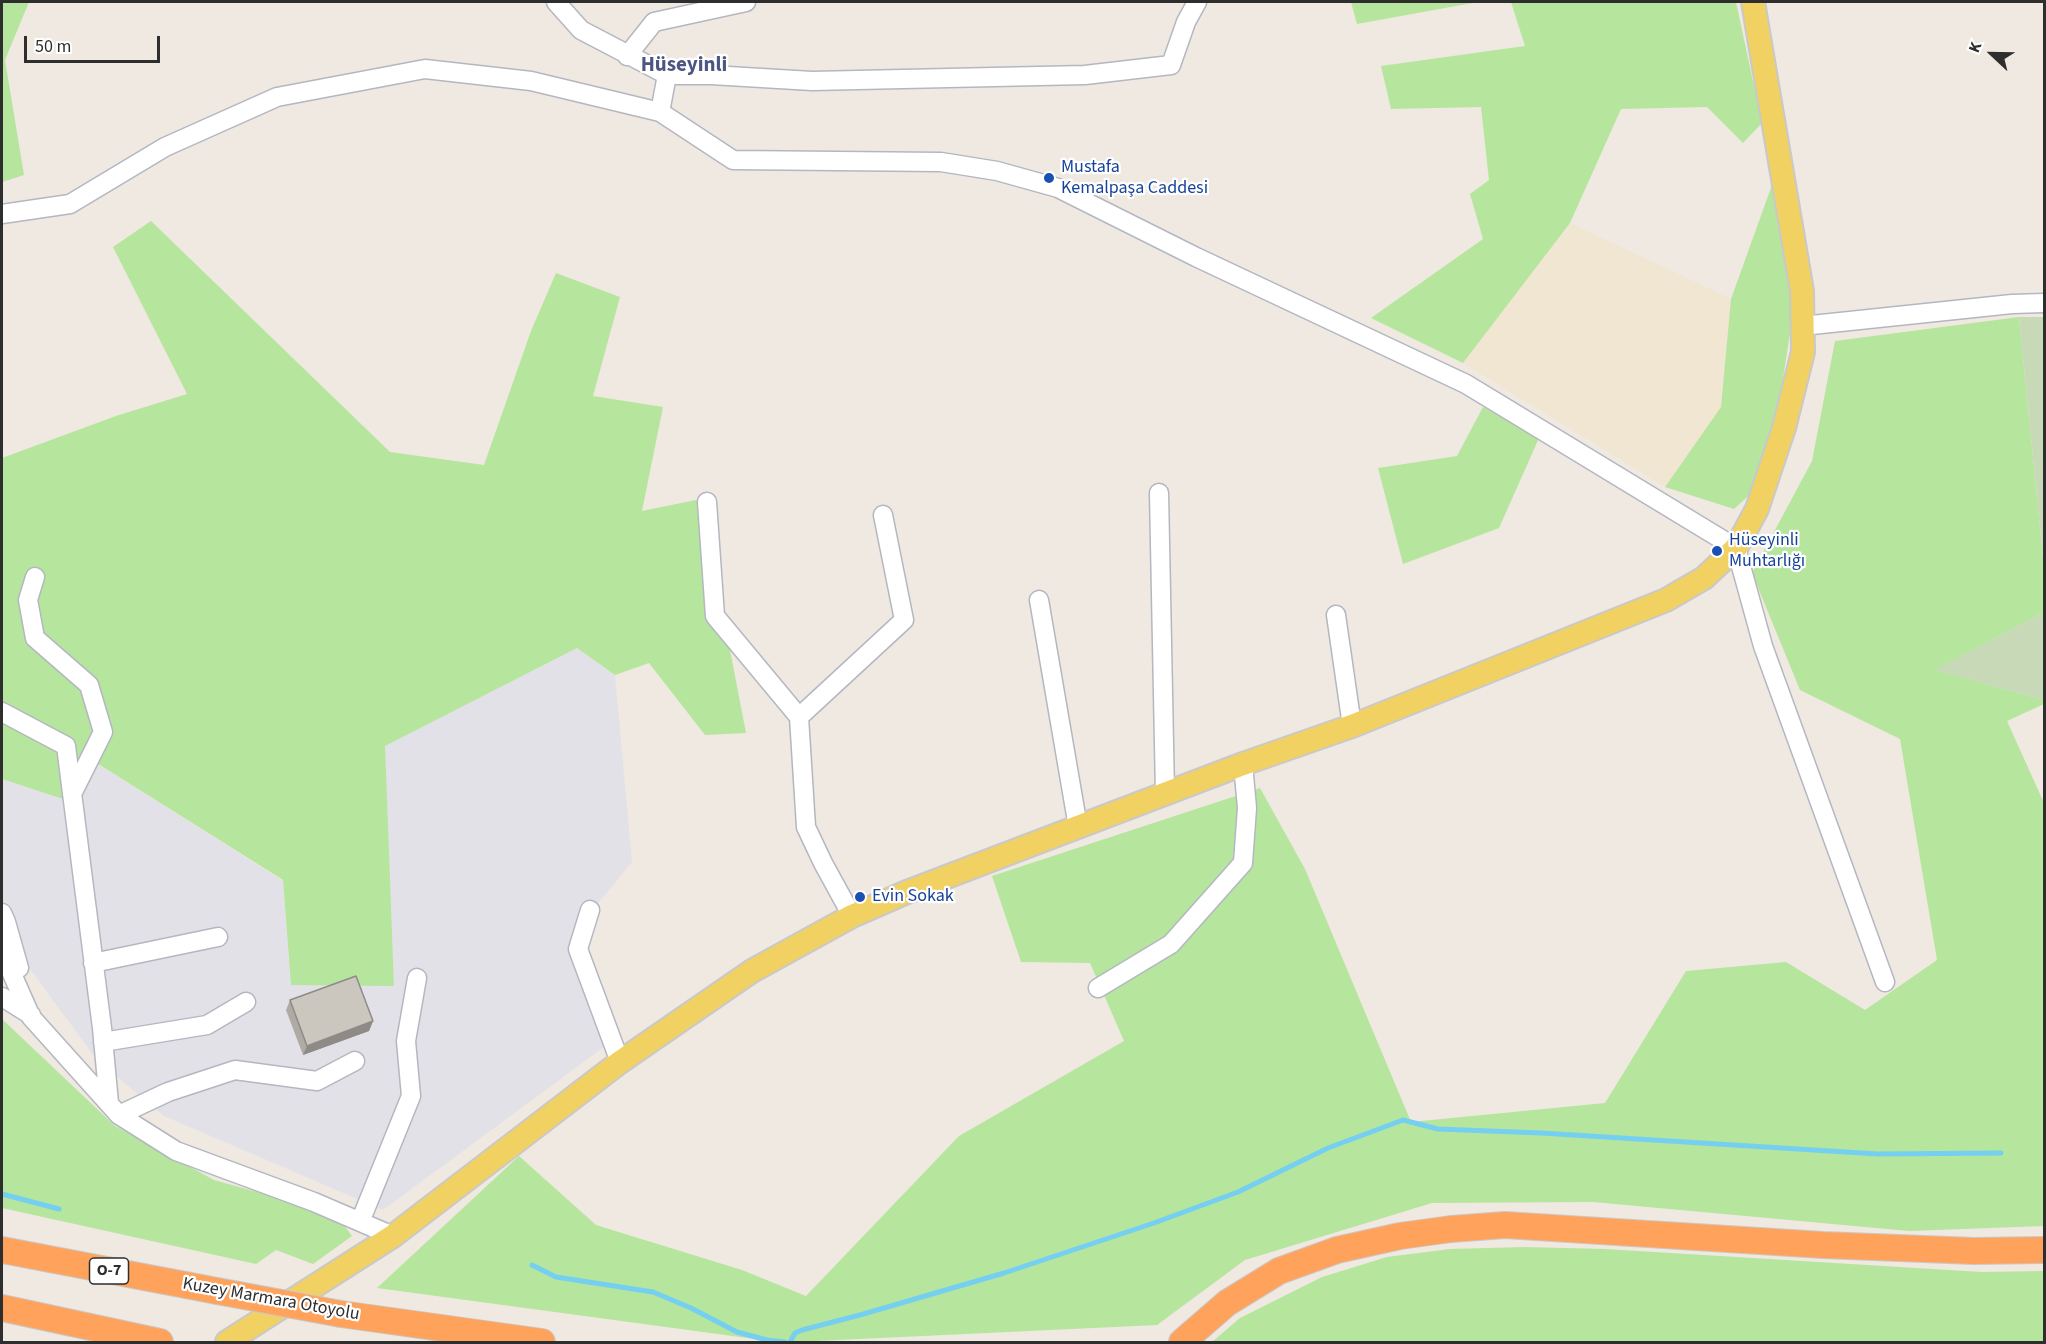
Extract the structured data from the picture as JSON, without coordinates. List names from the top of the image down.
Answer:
{
  "streets": {
    "highway": ["O-7", "Kuzey Marmara Otoyolu"]
  },
  "districts": ["Hüseyinli"],
  "places": ["Mustafa Kemalpaşa Caddesi", "Hüseyinli Muhtarlığı", "Evin Sokak"],
  "scale_bar": "50 m",
  "north": "left"
}
